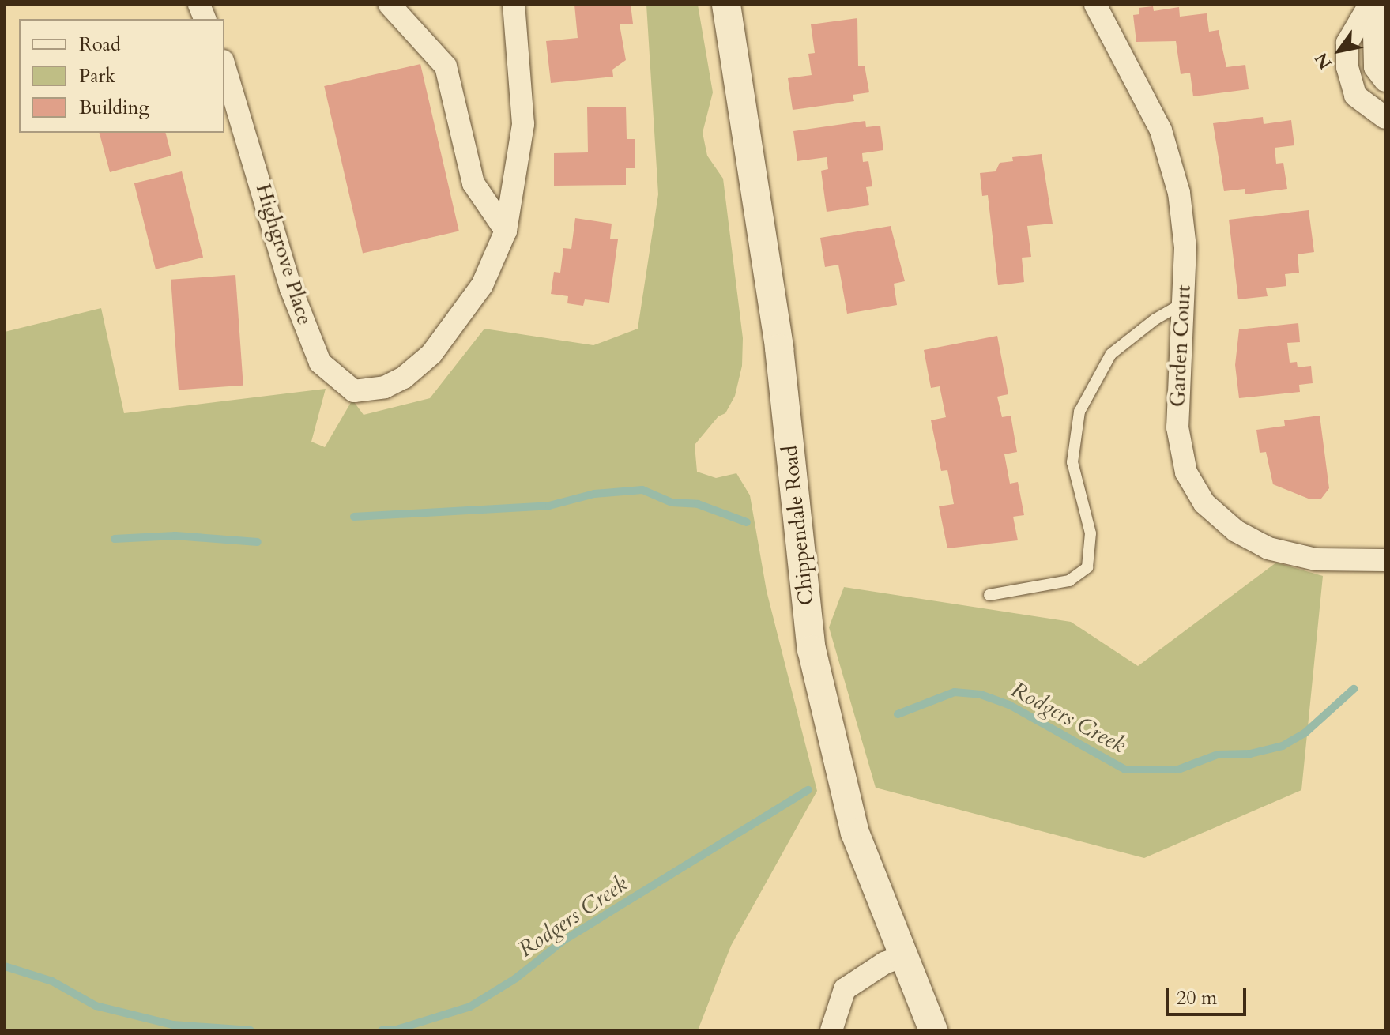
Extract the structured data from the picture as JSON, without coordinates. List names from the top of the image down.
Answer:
{
  "streets": {
    "street": ["Highgrove Place", "Garden Court", "Chippendale Road"]
  },
  "water": ["Rodgers Creek"],
  "legend": ["Road", "Park", "Building"],
  "scale_bar": "20 m",
  "north": "bottom left"
}
